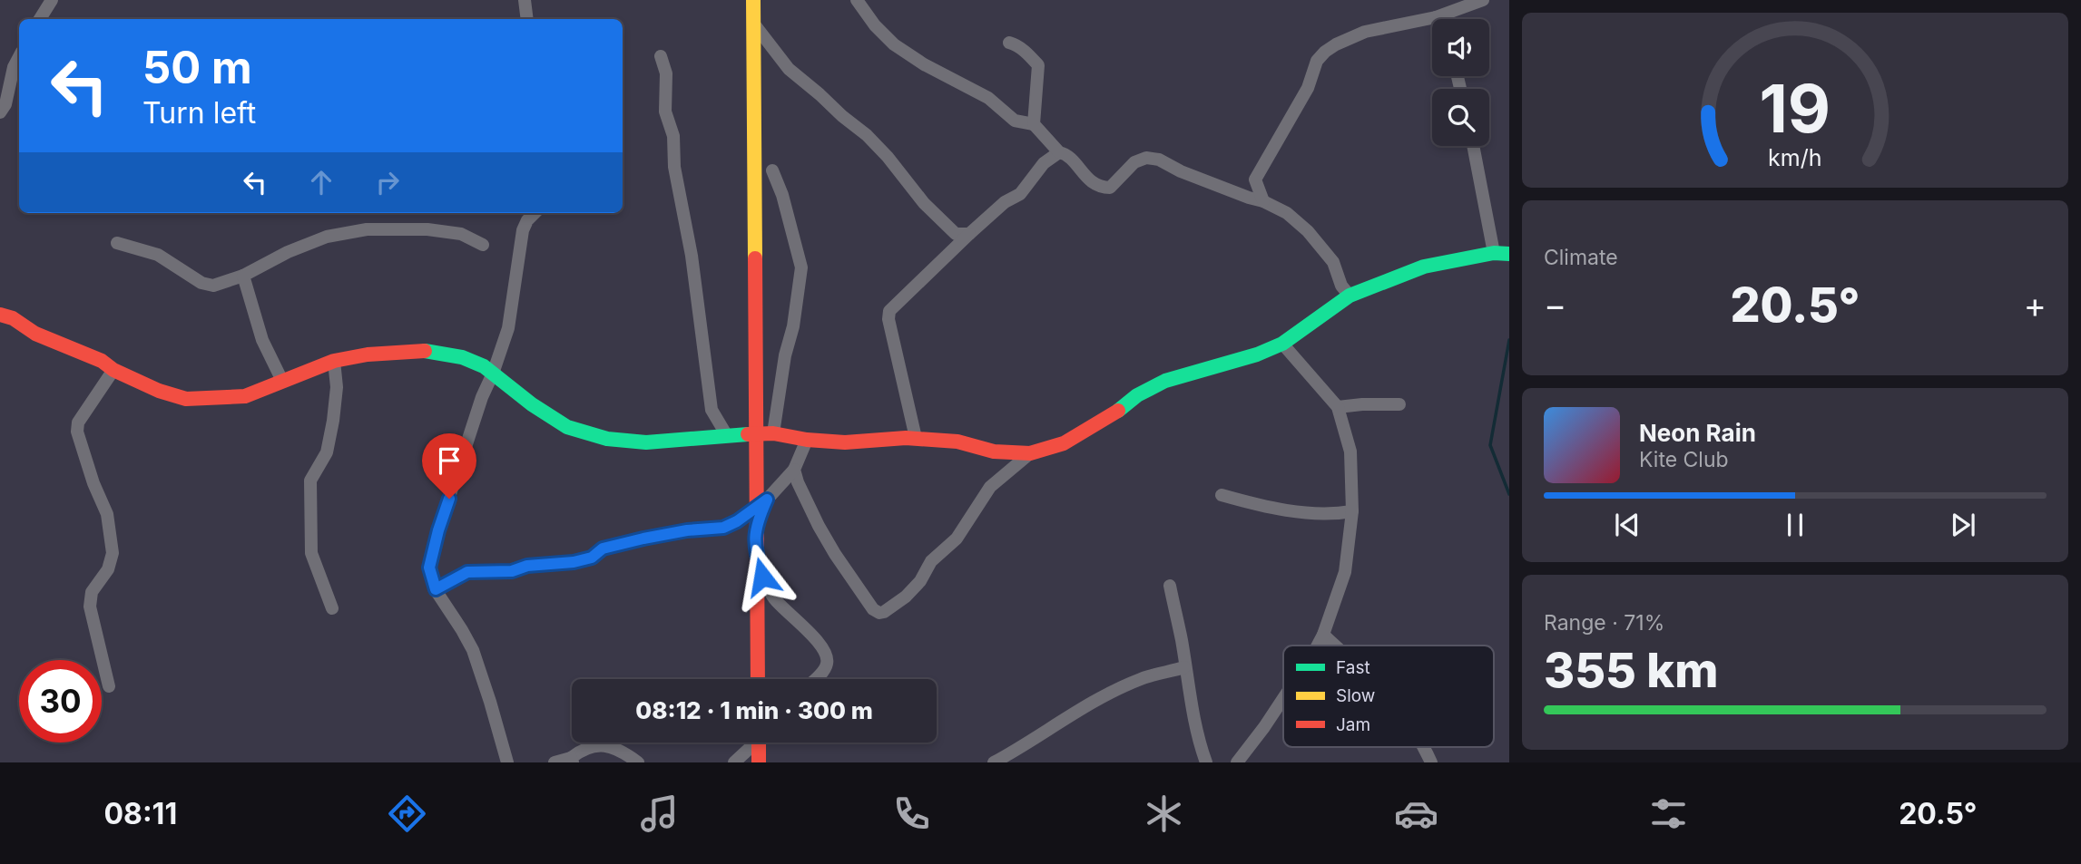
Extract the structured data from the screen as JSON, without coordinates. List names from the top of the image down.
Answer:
{
  "legend": ["Fast", "Slow", "Jam"],
  "page": {
    "turn": ["50 m", "Turn left"],
    "tile": [
      "Climate",
      ["Range · 71%", "355 km"]
    ],
    "heat": ["−", "20.5°", "+"],
    "song": ["Neon Rain", "Kite Club"],
    "limit": "30",
    "trip": "08:12 · 1 min · 300 m",
    "tabs": ["08:11", "20.5°"],
    "gauge": ["19", "km/h"]
  }
}
